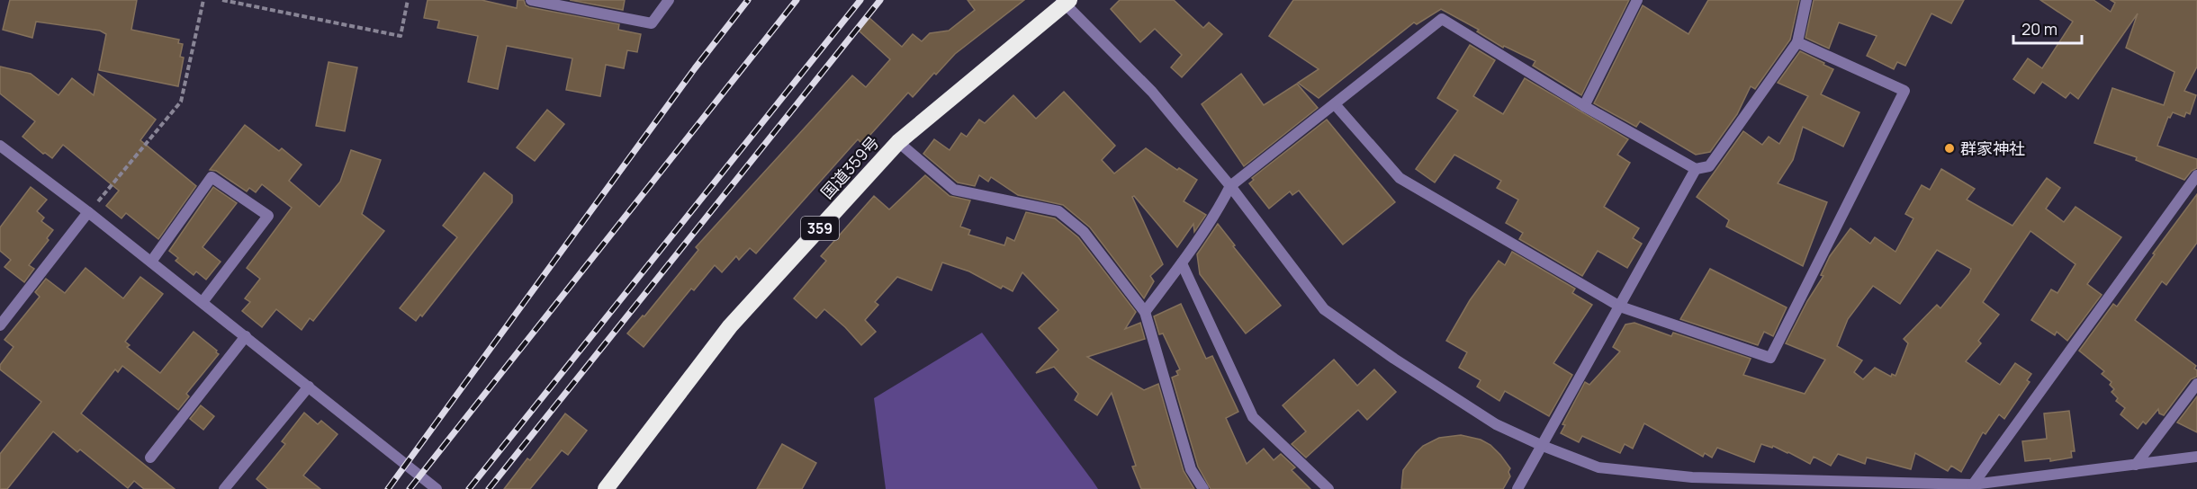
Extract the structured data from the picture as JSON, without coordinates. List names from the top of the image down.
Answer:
{
  "streets": {
    "highway": ["国道359号", "359"]
  },
  "places": ["群家神社"],
  "scale_bar": "20 m"
}
